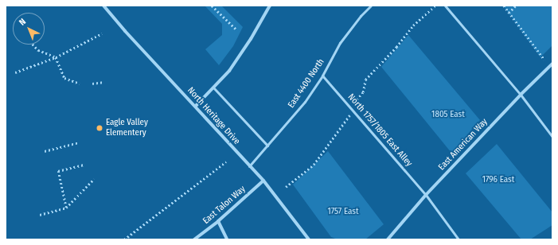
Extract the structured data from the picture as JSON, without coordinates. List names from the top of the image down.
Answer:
{
  "streets": {
    "street": ["North Heritage Drive", "East American Way", "East Talon Way"],
    "lane": ["East 4400 North", "North 1757/1805 East Alley"]
  },
  "crossings": [
    ["East 4400 North", "North Heritage Drive"],
    ["East 4400 North", "North 1757/1805 East Alley"],
    ["North Heritage Drive", "East Talon Way"],
    ["North 1757/1805 East Alley", "East American Way"]
  ],
  "parks": ["1805 East", "1796 East", "1757 East"],
  "places": ["Eagle Valley Elementery"],
  "north": "top left"
}
